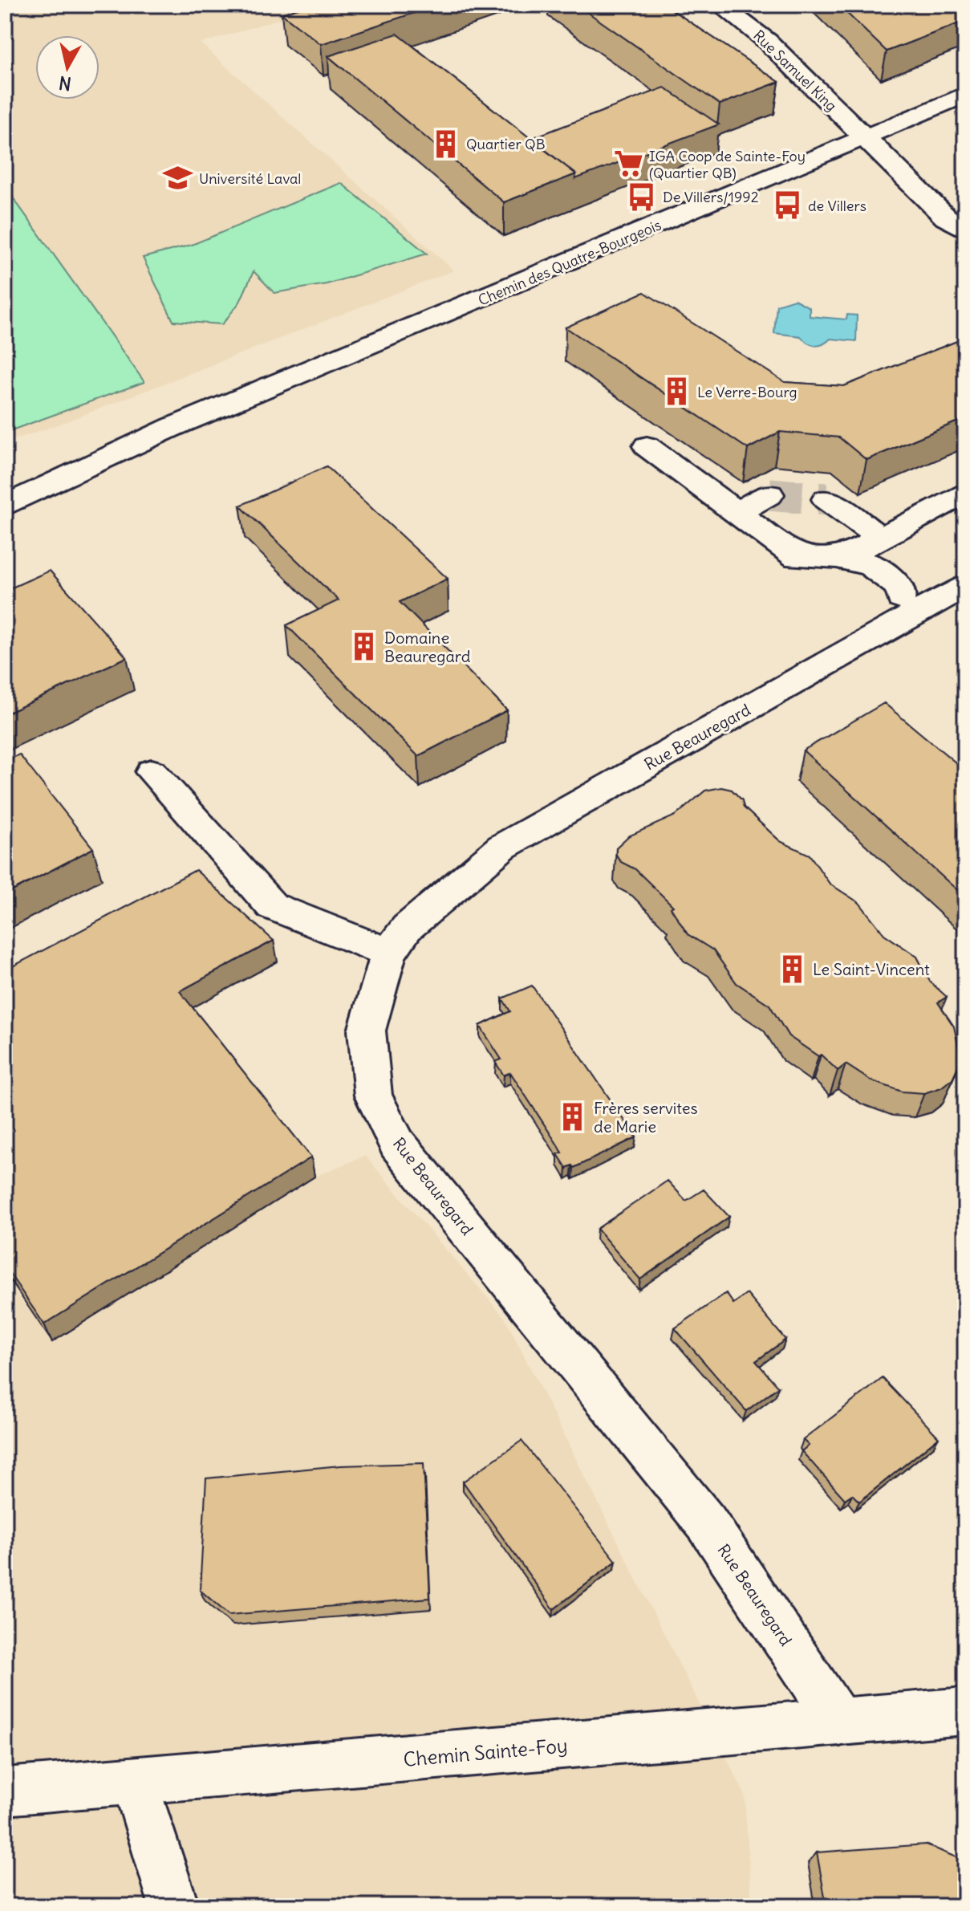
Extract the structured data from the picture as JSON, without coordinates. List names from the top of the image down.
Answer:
{
  "streets": {
    "main road": [
      "Rue Samuel King",
      "Chemin des Quatre-Bourgeois",
      "Rue Beauregard",
      "Chemin Sainte-Foy"
    ]
  },
  "crossings": [
    ["Rue Samuel King", "Chemin des Quatre-Bourgeois"],
    ["Rue Beauregard", "Chemin Sainte-Foy"]
  ],
  "places": {
    "building": [
      "Quartier QB",
      "Le Verre-Bourg",
      "Domaine Beauregard",
      "Le Saint-Vincent",
      "Frères servites de Marie"
    ],
    "supermarket": ["IGA Coop de Sainte-Foy (Quartier QB)"],
    "school or university": ["Université Laval"],
    "bus stop": ["De Villers/1992", "de Villers"]
  },
  "north": "bottom"
}
